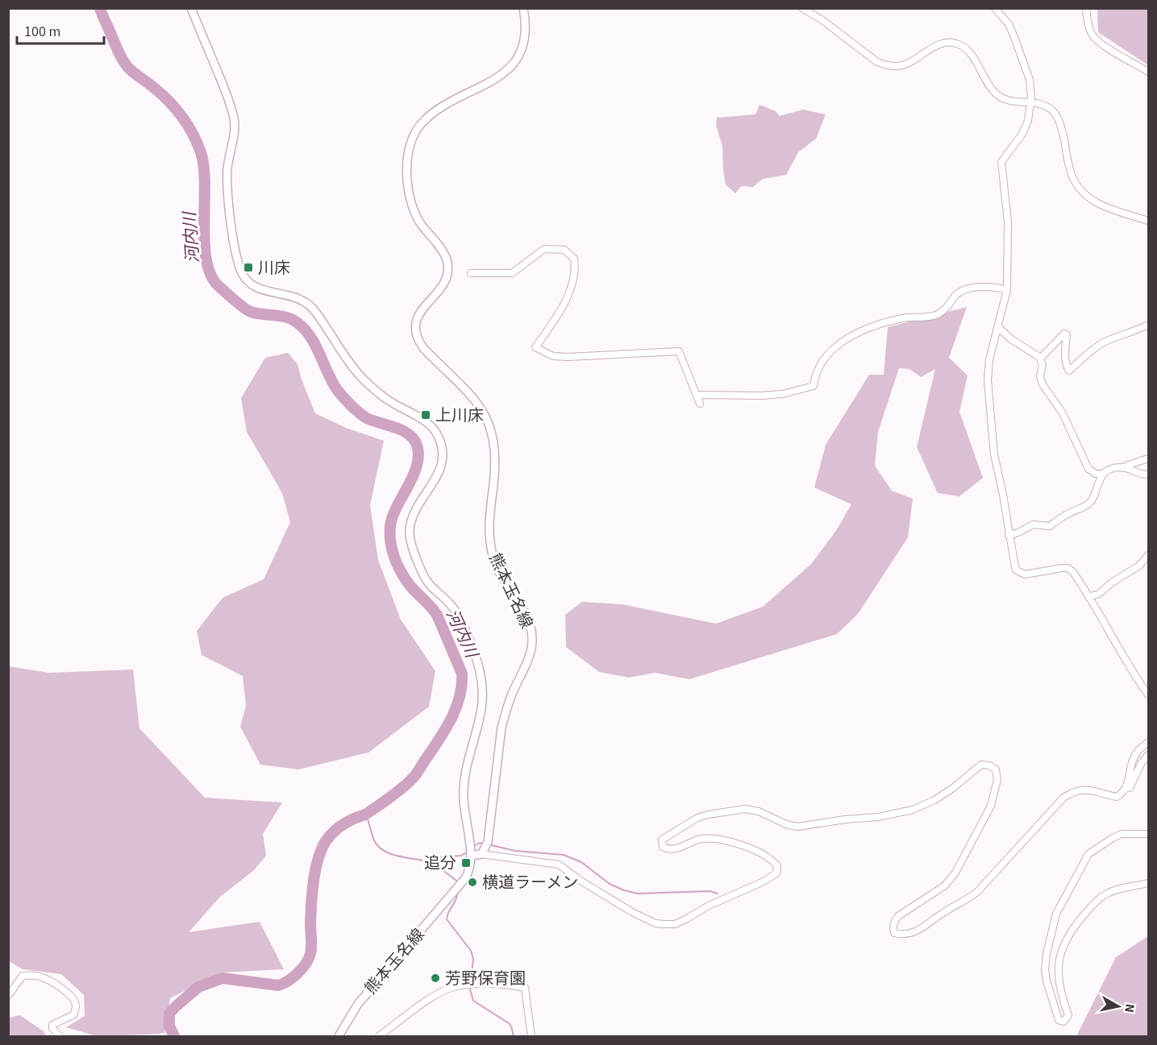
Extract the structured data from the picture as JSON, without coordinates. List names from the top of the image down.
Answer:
{
  "streets": {
    "main road": ["熊本玉名線"]
  },
  "water": ["河内川"],
  "places": {
    "transit": ["川床", "上川床", "追分"],
    "other": ["横道ラーメン", "芳野保育園"]
  },
  "scale_bar": "100 m",
  "north": "right"
}
